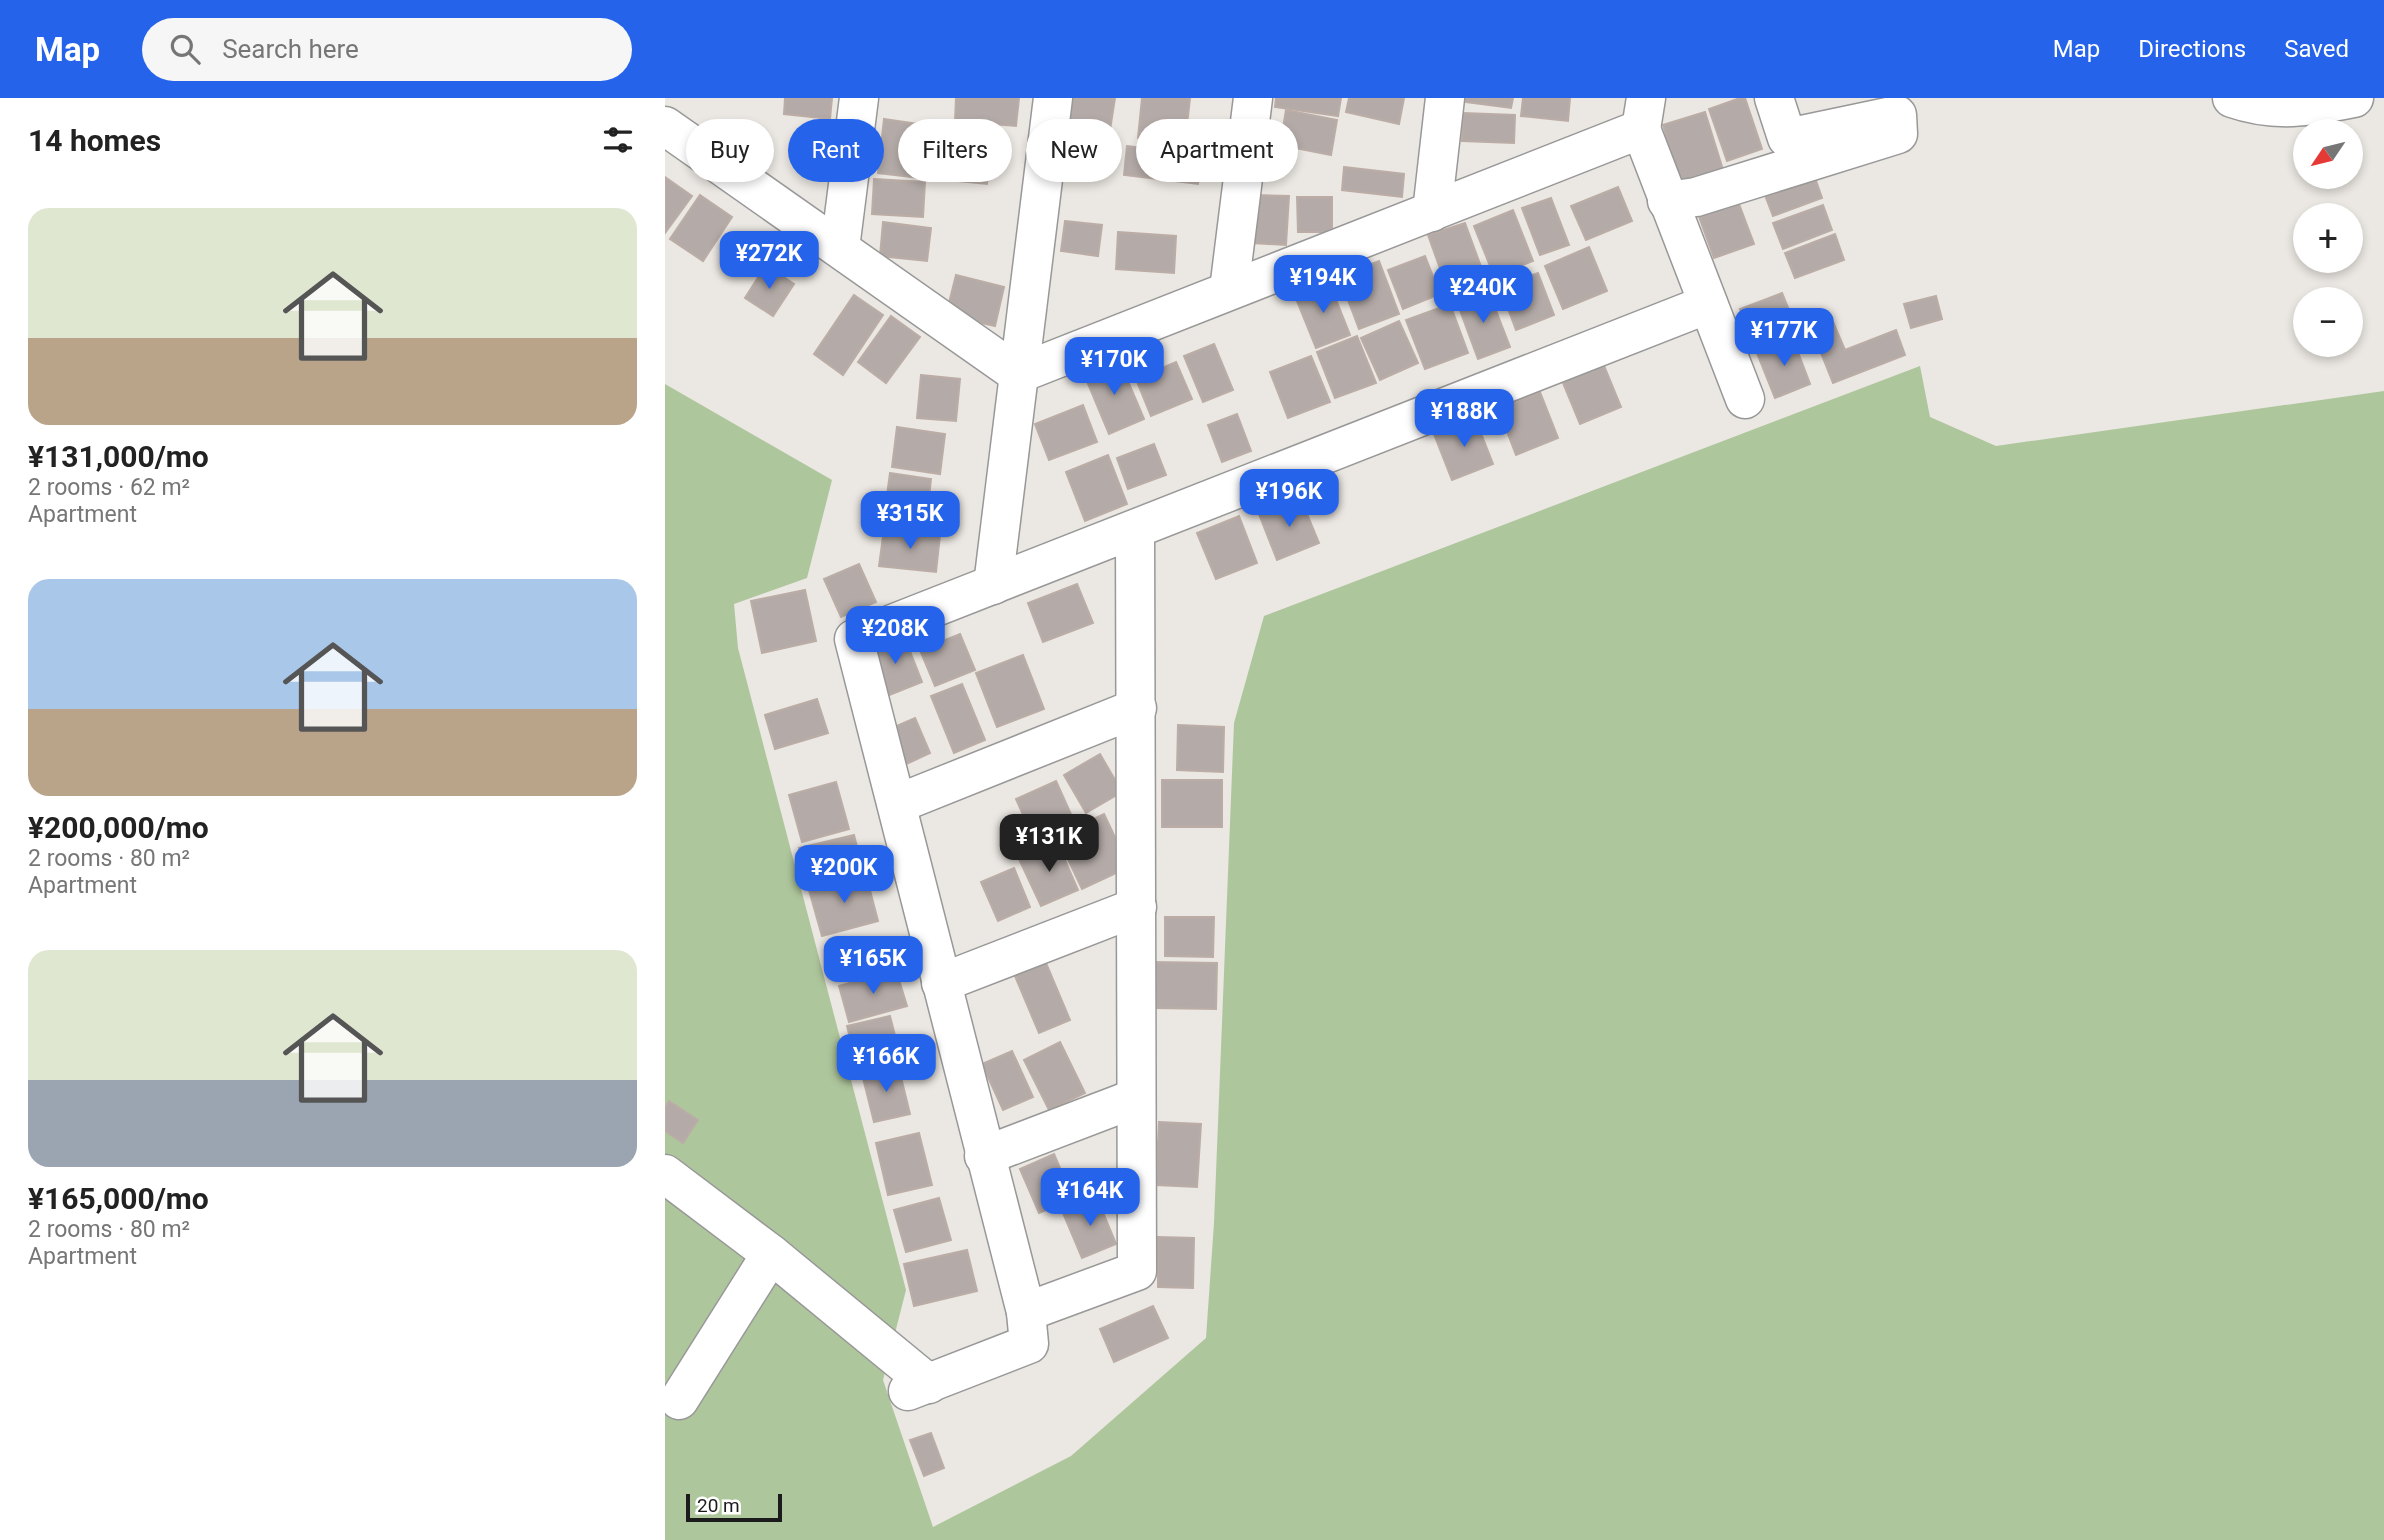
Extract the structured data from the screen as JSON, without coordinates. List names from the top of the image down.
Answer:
{
  "scale_bar": "20 m",
  "north": "bottom left",
  "page": {
    "header": "Map",
    "search": "Search here",
    "nav": ["Map", "Directions", "Saved"],
    "heading": "14 homes",
    "map_buttons": ["+", "−"],
    "chip": [
      "Buy",
      "Rent",
      "Filters",
      "New",
      "Apartment"
    ],
    "list": [
      {
        "name": "¥131,000/mo",
        "note": "2 rooms · 62 m² · Apartment"
      },
      {
        "name": "¥200,000/mo",
        "note": "2 rooms · 80 m² · Apartment"
      },
      {
        "name": "¥165,000/mo",
        "note": "2 rooms · 80 m² · Apartment"
      }
    ],
    "price": [
      "¥272K",
      "¥194K",
      "¥240K",
      "¥177K",
      "¥170K",
      "¥188K",
      "¥196K",
      "¥315K",
      "¥208K",
      "¥131K",
      "¥200K",
      "¥165K",
      "¥166K",
      "¥164K"
    ],
    "scale": "20 m"
  }
}
